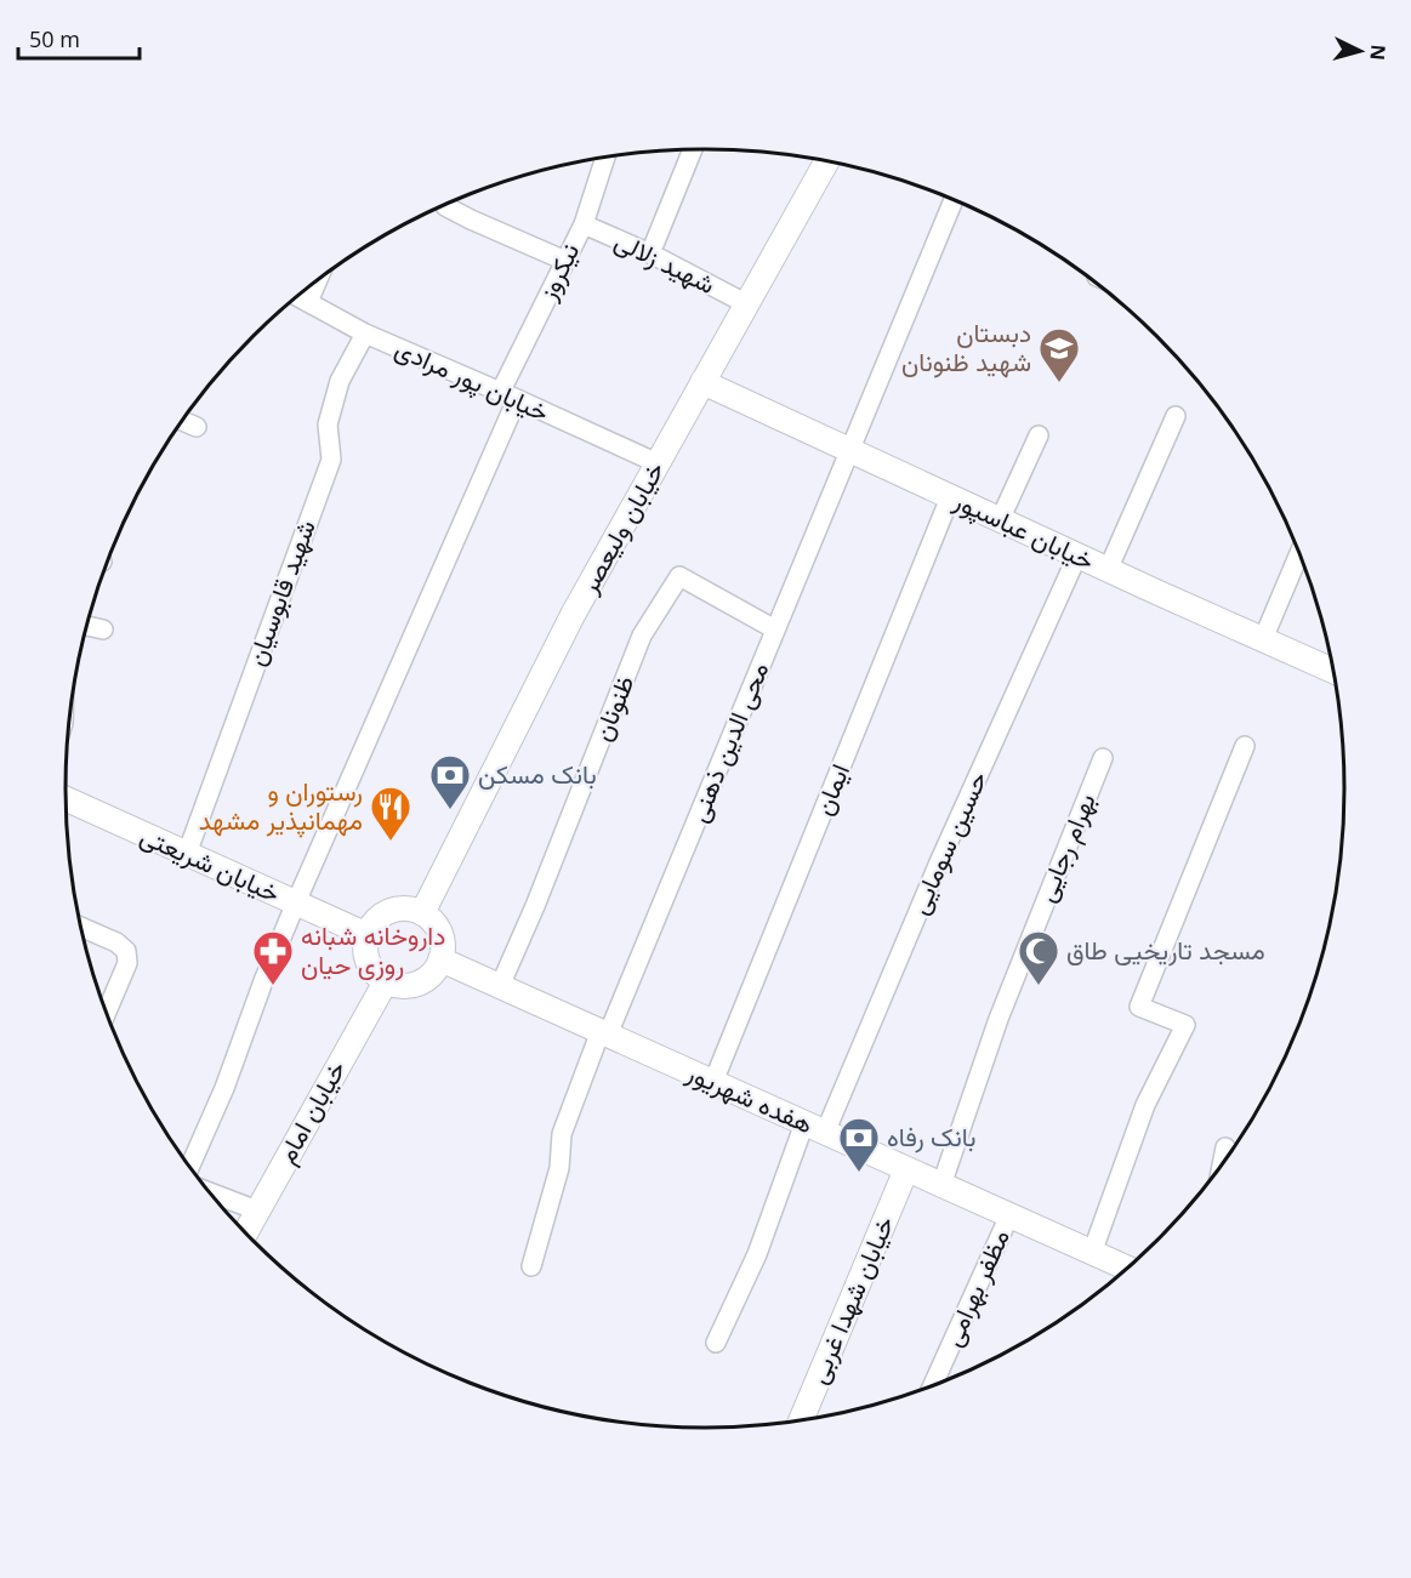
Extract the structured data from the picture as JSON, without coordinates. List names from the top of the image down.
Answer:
{
  "streets": {
    "main road": [
      "خیابان ولیعصر",
      "خیابان عباسپور",
      "خیابان شریعتی",
      "هفده شهریور",
      "خیابان امام",
      "خیابان شهدا غربی"
    ],
    "street": [
      "شهید زلالی",
      "نیکروز",
      "خیابان پور مرادی",
      "شهید قابوسیان",
      "ظنونان",
      "محی الدین ذهنی",
      "ایمان",
      "حسین سومایی",
      "بهرام رجایی",
      "مظفر بهرامی"
    ]
  },
  "crossings": [
    ["شهید زلالی", "نیکروز"],
    ["شهید زلالی", "خیابان ولیعصر"],
    ["نیکروز", "خیابان پور مرادی"],
    ["نیکروز", "خیابان شریعتی"],
    ["خیابان پور مرادی", "خیابان ولیعصر"],
    ["خیابان پور مرادی", "شهید قابوسیان"],
    ["خیابان ولیعصر", "خیابان عباسپور"],
    ["خیابان ولیعصر", "خیابان شریعتی"],
    ["خیابان ولیعصر", "هفده شهریور"],
    ["خیابان ولیعصر", "خیابان امام"],
    ["خیابان عباسپور", "محی الدین ذهنی"],
    ["خیابان عباسپور", "ایمان"],
    ["خیابان عباسپور", "حسین سومایی"],
    ["شهید قابوسیان", "خیابان شریعتی"],
    ["ظنونان", "محی الدین ذهنی"],
    ["ظنونان", "هفده شهریور"],
    ["محی الدین ذهنی", "هفده شهریور"],
    ["ایمان", "هفده شهریور"],
    ["حسین سومایی", "هفده شهریور"],
    ["بهرام رجایی", "هفده شهریور"],
    ["خیابان شریعتی", "هفده شهریور"],
    ["خیابان شریعتی", "خیابان امام"],
    ["هفده شهریور", "خیابان امام"],
    ["هفده شهریور", "مظفر بهرامی"],
    ["هفده شهریور", "خیابان شهدا غربی"]
  ],
  "places": {
    "school or university": ["دبستان شهید ظنونان"],
    "bank": ["بانک مسکن", "بانک رفاه"],
    "restaurant": ["رستوران و مهمانپذیر مشهد"],
    "pharmacy": ["داروخانه شبانه روزی حیان"],
    "mosque": ["مسجد تاریخیی طاق"]
  },
  "scale_bar": "50 m",
  "north": "right"
}
